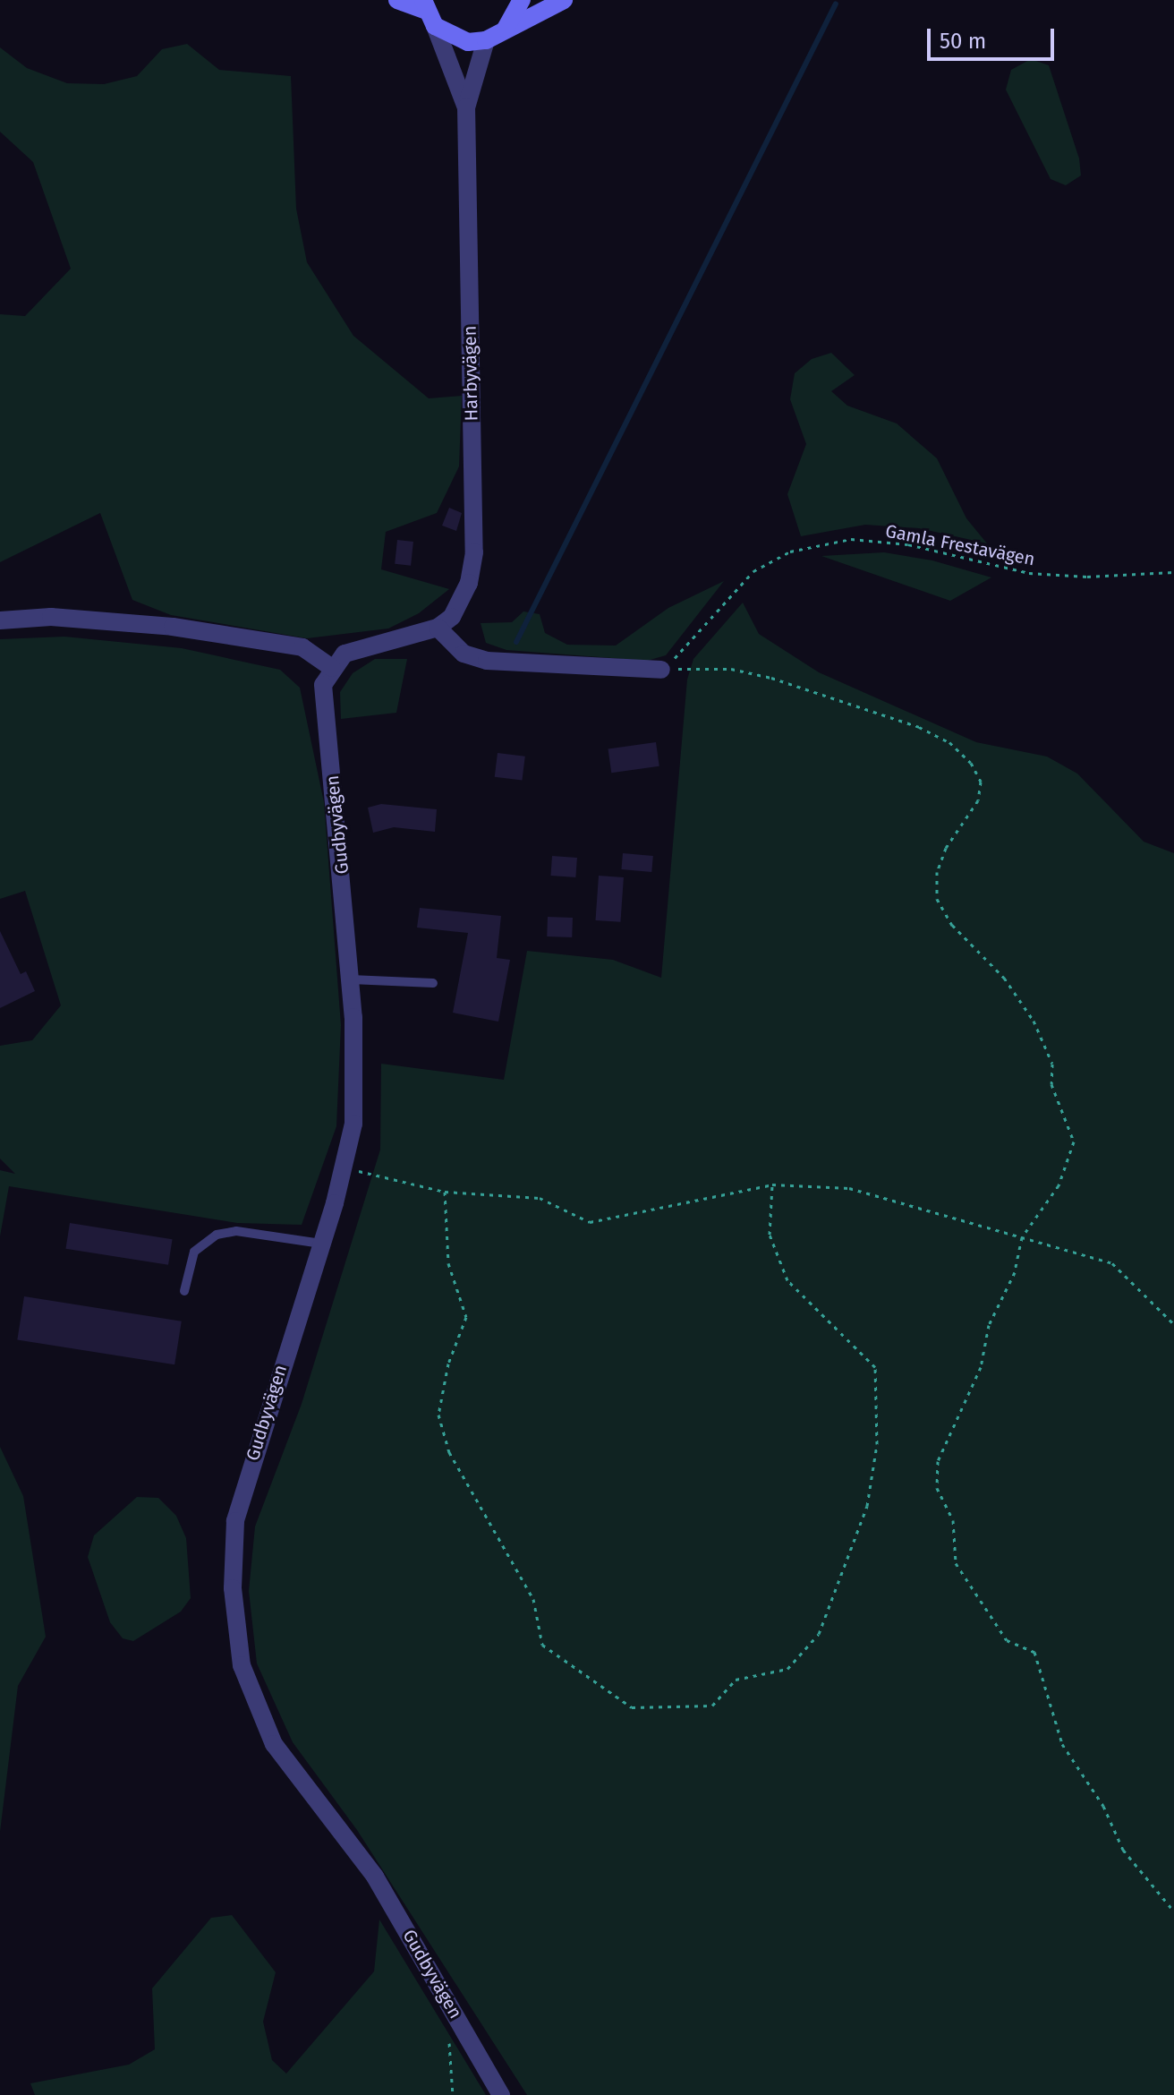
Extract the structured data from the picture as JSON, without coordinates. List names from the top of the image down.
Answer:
{
  "streets": {
    "street": ["Harbyvägen", "Gudbyvägen"],
    "path": ["Gamla Frestavägen"]
  },
  "scale_bar": "50 m"
}
